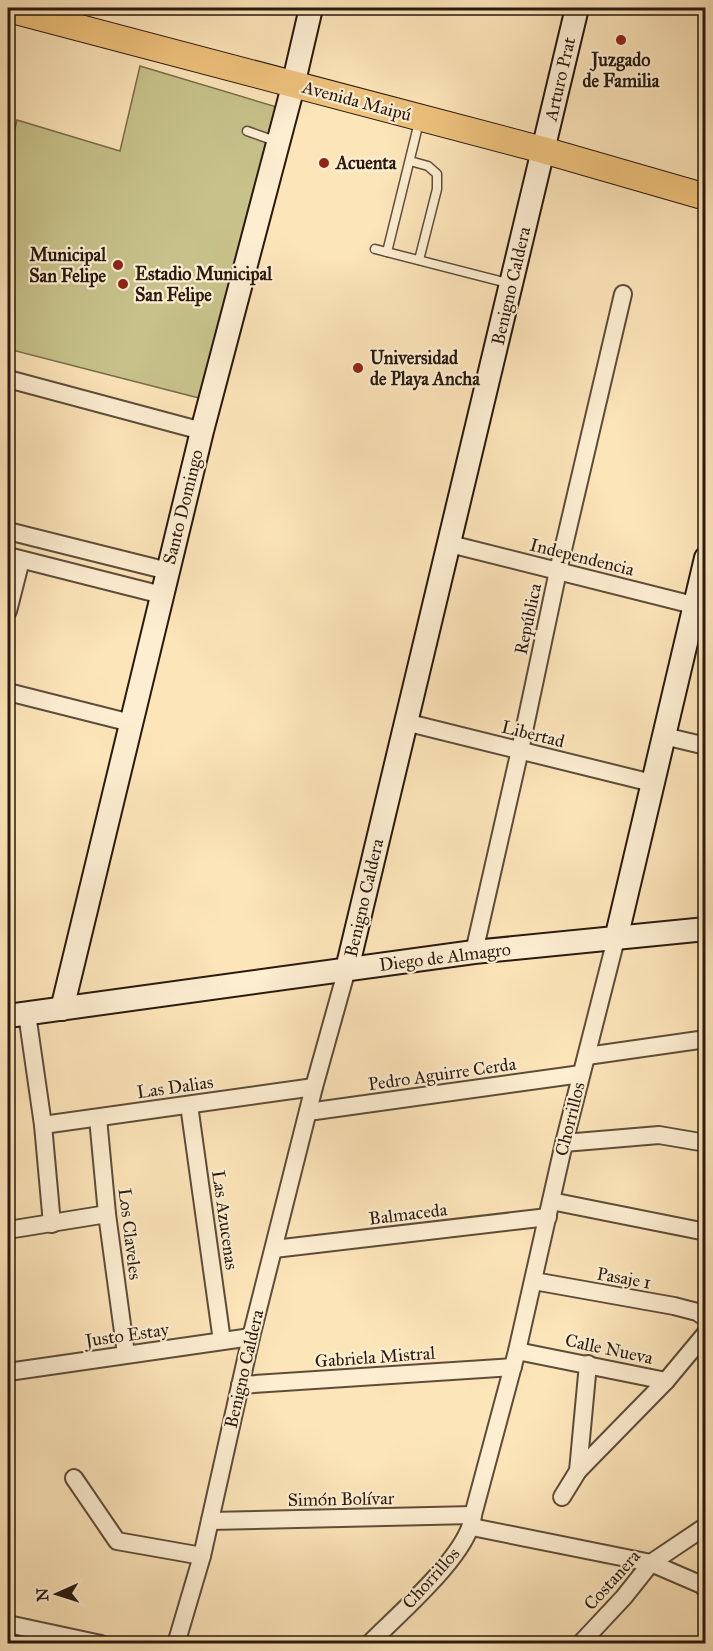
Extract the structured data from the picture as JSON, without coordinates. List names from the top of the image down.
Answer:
{
  "streets": {
    "main road": ["Avenida Maipú"],
    "street": [
      "Arturo Prat",
      "Benigno Caldera",
      "Santo Domingo",
      "Independencia",
      "República",
      "Libertad",
      "Diego de Almagro",
      "Pedro Aguirre Cerda",
      "Las Dalias",
      "Chorrillos",
      "Balmaceda",
      "Las Azucenas",
      "Los Claveles",
      "Pasaje 1",
      "Justo Estay",
      "Calle Nueva",
      "Gabriela Mistral",
      "Simón Bolívar",
      "Costanera"
    ]
  },
  "crossings": [
    ["Arturo Prat", "Avenida Maipú"],
    ["Arturo Prat", "Benigno Caldera"],
    ["Avenida Maipú", "Benigno Caldera"],
    ["Avenida Maipú", "Santo Domingo"],
    ["Benigno Caldera", "Independencia"],
    ["Benigno Caldera", "Libertad"],
    ["Benigno Caldera", "Diego de Almagro"],
    ["Benigno Caldera", "Pedro Aguirre Cerda"],
    ["Benigno Caldera", "Las Dalias"],
    ["Benigno Caldera", "Balmaceda"],
    ["Benigno Caldera", "Justo Estay"],
    ["Benigno Caldera", "Gabriela Mistral"],
    ["Benigno Caldera", "Simón Bolívar"],
    ["Santo Domingo", "Diego de Almagro"],
    ["Independencia", "República"],
    ["Independencia", "Chorrillos"],
    ["República", "Libertad"],
    ["República", "Diego de Almagro"],
    ["Libertad", "Chorrillos"],
    ["Diego de Almagro", "Chorrillos"],
    ["Pedro Aguirre Cerda", "Chorrillos"],
    ["Las Dalias", "Las Azucenas"],
    ["Las Dalias", "Los Claveles"],
    ["Chorrillos", "Balmaceda"],
    ["Chorrillos", "Pasaje 1"],
    ["Chorrillos", "Calle Nueva"],
    ["Chorrillos", "Gabriela Mistral"],
    ["Chorrillos", "Simón Bolívar"],
    ["Las Azucenas", "Justo Estay"],
    ["Los Claveles", "Justo Estay"],
    ["Calle Nueva", "Gabriela Mistral"],
    ["Simón Bolívar", "Costanera"]
  ],
  "places": [
    "Juzgado de Familia",
    "Acuenta",
    "Municipal San Felipe",
    "Estadio Municipal San Felipe",
    "Universidad de Playa Ancha"
  ],
  "north": "left"
}
